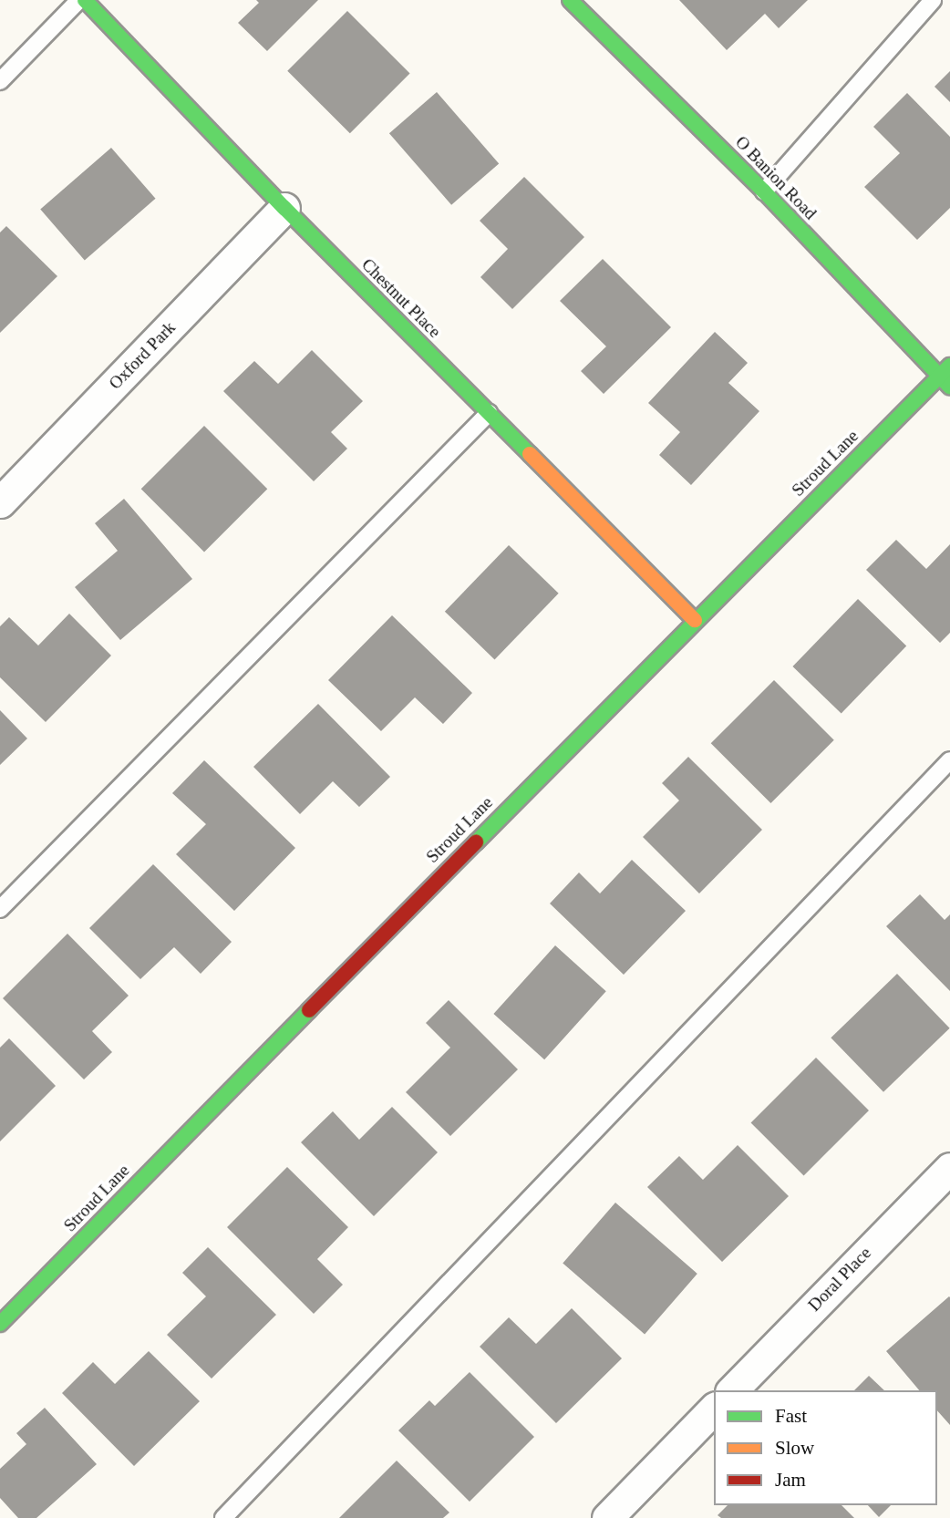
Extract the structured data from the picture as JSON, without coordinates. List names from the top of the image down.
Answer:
{
  "streets": {
    "street": [
      "O Banion Road",
      "Chestnut Place",
      "Oxford Park",
      "Stroud Lane",
      "Doral Place"
    ]
  },
  "crossings": [
    ["O Banion Road", "Stroud Lane"],
    ["Chestnut Place", "Oxford Park"],
    ["Chestnut Place", "Stroud Lane"]
  ],
  "legend": ["Fast", "Slow", "Jam"]
}
